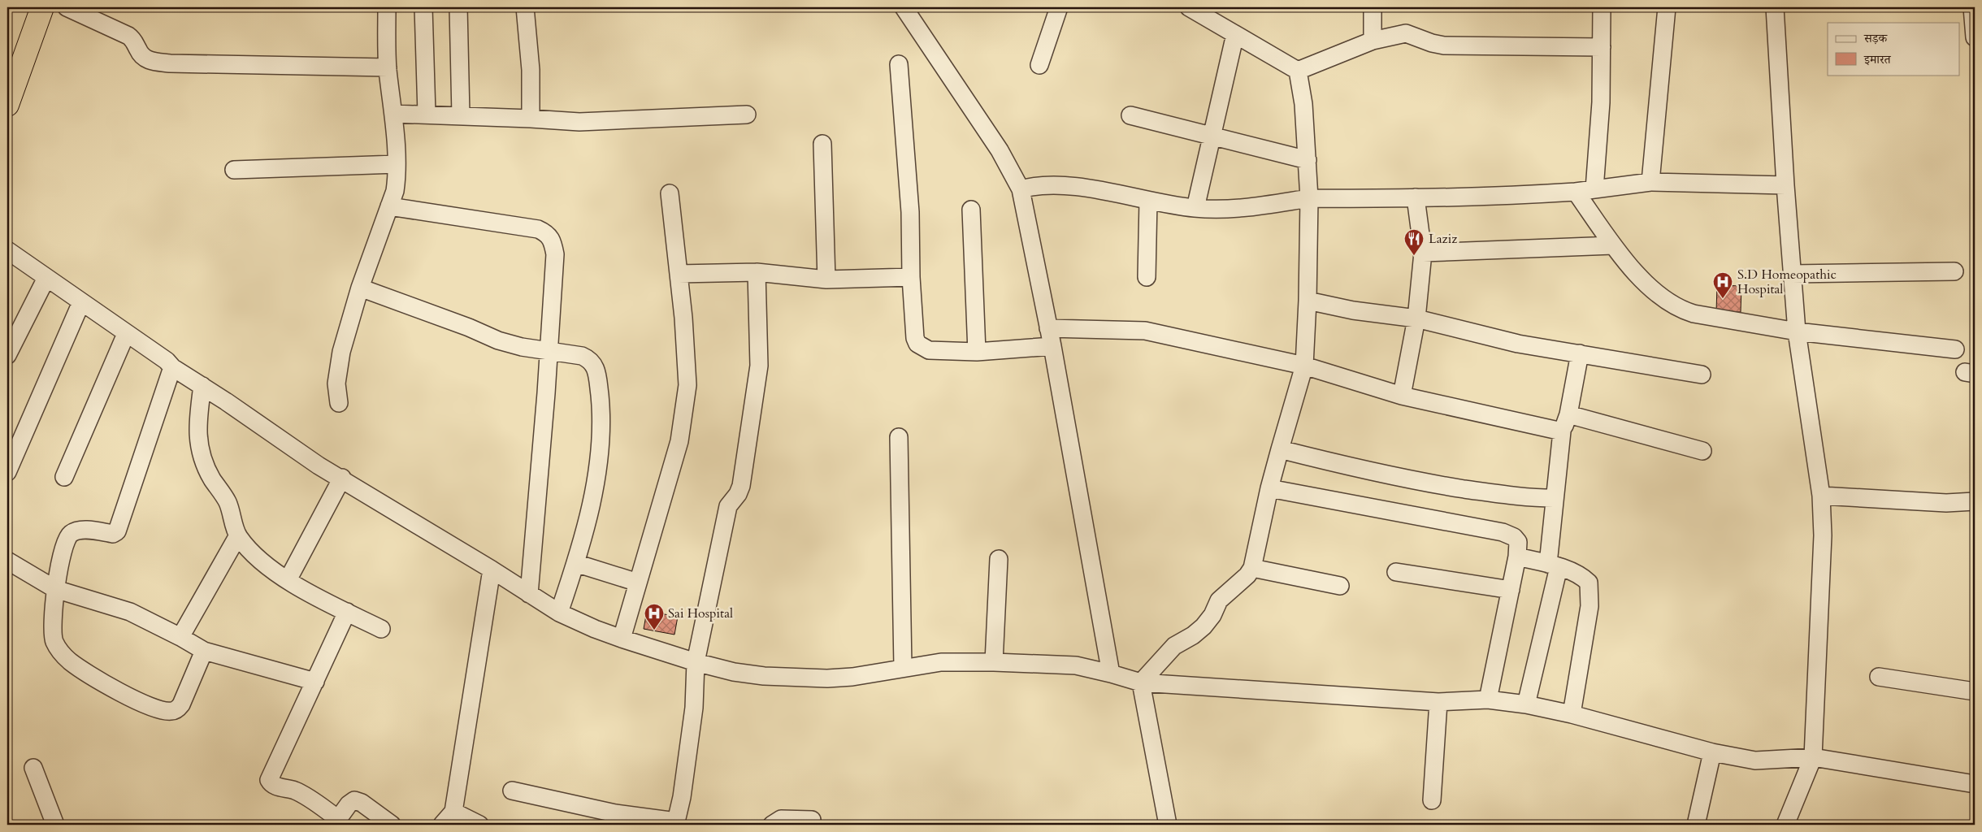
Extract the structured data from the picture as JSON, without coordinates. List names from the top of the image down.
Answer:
{
  "places": {
    "restaurant": ["Laziz"],
    "hospital": ["S.D Homeopathic Hospital", "Sai Hospital"]
  },
  "legend": ["सड़क", "इमारत"]
}
